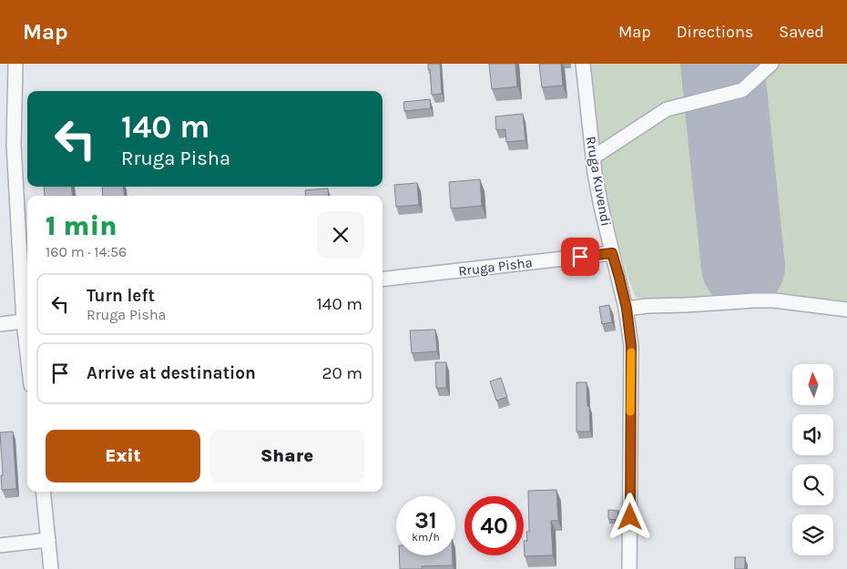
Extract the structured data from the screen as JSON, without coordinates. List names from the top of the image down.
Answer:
{
  "streets": {
    "street": ["Rruga Kuvendi", "Rruga Pisha"]
  },
  "crossings": [
    ["Rruga Kuvendi", "Rruga Pisha"]
  ],
  "north": "top",
  "page": {
    "header": "Map",
    "nav": ["Map", "Directions", "Saved"],
    "turn": ["140 m", "Rruga Pisha"],
    "heading": ["1 min", "160 m · 14:56"],
    "list": [
      {
        "name": "Turn left",
        "note": "Rruga Pisha",
        "value": "140 m"
      },
      {
        "name": "Arrive at destination",
        "value": "20 m"
      }
    ],
    "buttons": ["Exit", "Share"],
    "speed": "31 km/h",
    "limit": "40"
  }
}
